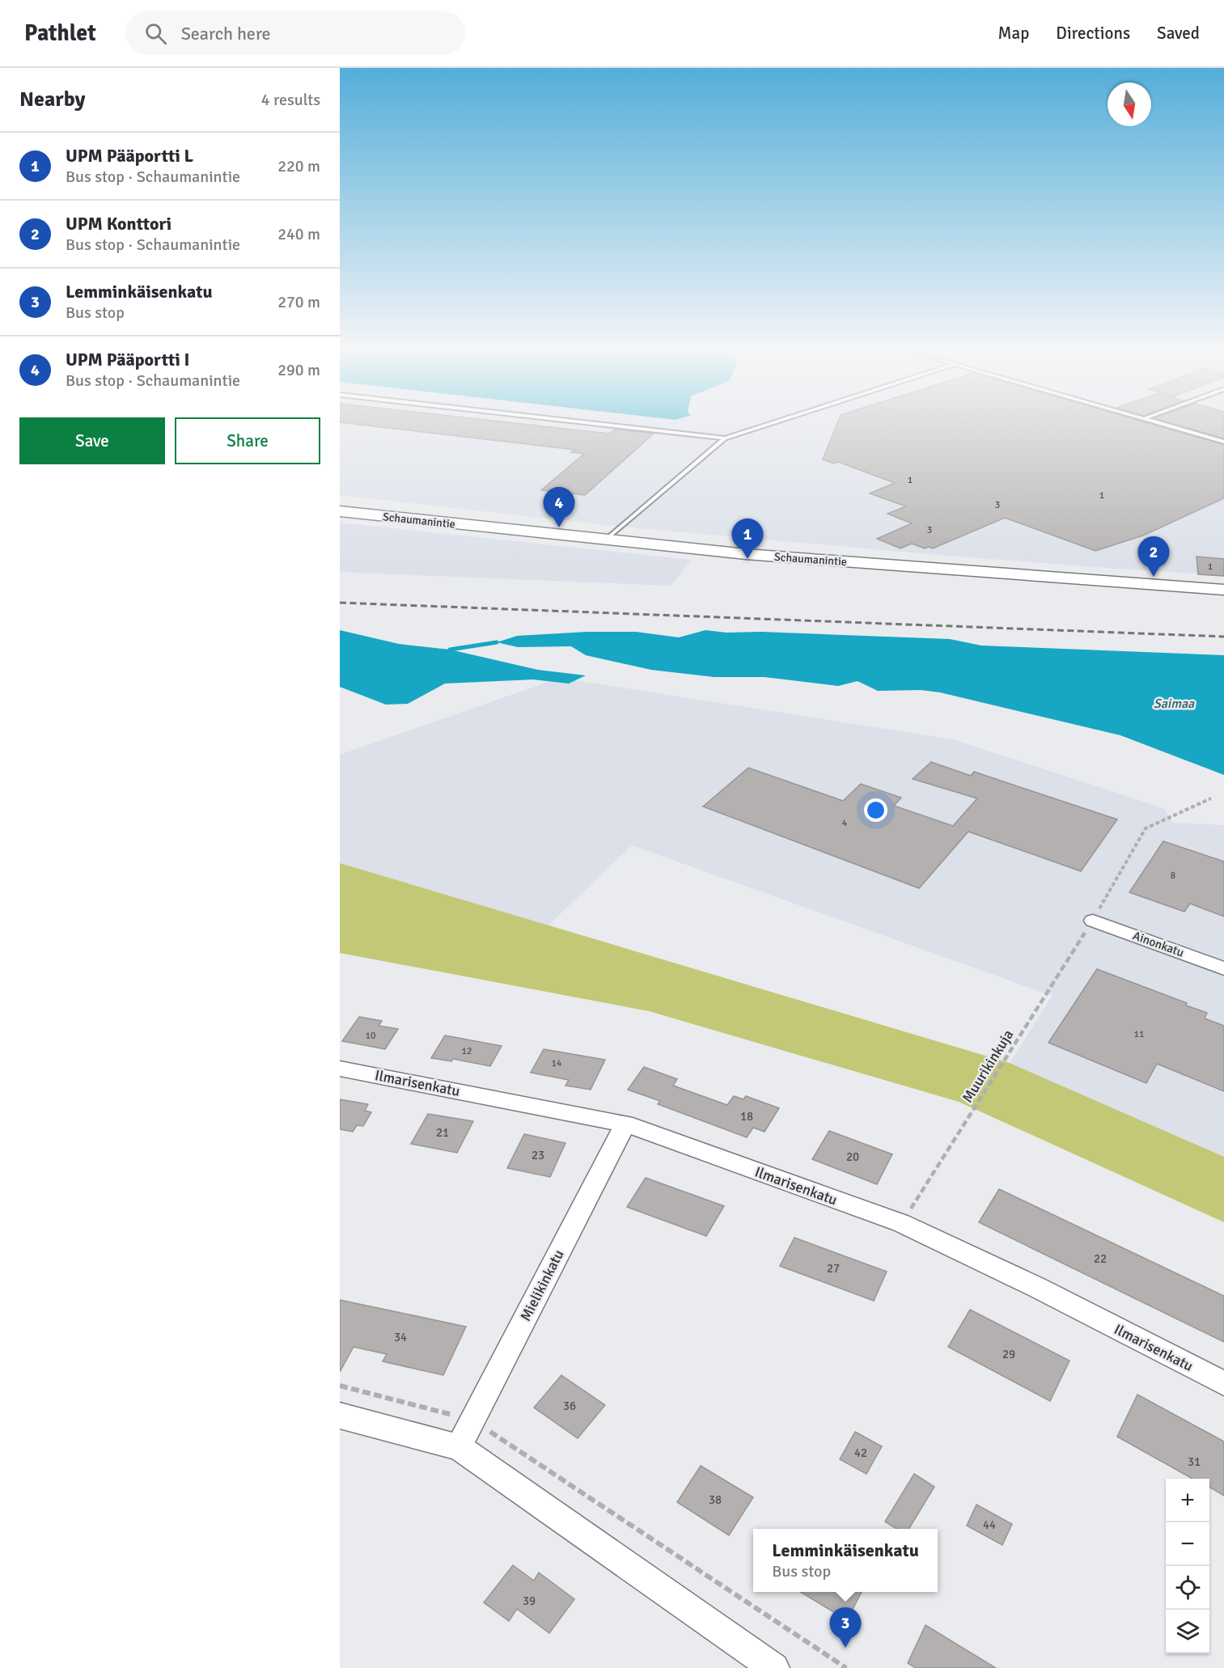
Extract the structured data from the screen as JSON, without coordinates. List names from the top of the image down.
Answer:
{
  "streets": {
    "street": [
      "Schaumanintie",
      "Ainonkatu",
      "Ilmarisenkatu",
      "Mielikinkatu"
    ],
    "path": ["Muurikinkuja"]
  },
  "crossings": [
    ["Ainonkatu", "Muurikinkuja"],
    ["Muurikinkuja", "Ilmarisenkatu"],
    ["Ilmarisenkatu", "Mielikinkatu"]
  ],
  "water": ["Saimaa"],
  "house_numbers": [
    "1",
    "1",
    "3",
    "3",
    "1",
    "4",
    "8",
    "11",
    "10",
    "12",
    "14",
    "18",
    "21",
    "23",
    "20",
    "22",
    "27",
    "34",
    "29",
    "36",
    "42",
    "31",
    "38",
    "44",
    "39"
  ],
  "north": "bottom",
  "page": {
    "header": "Pathlet",
    "search": "Search here",
    "nav": ["Map", "Directions", "Saved"],
    "heading": ["Nearby", "4 results"],
    "list": [
      {
        "mark": "1",
        "name": "UPM Pääportti L",
        "note": "Bus stop · Schaumanintie",
        "value": "220 m"
      },
      {
        "mark": "2",
        "name": "UPM Konttori",
        "note": "Bus stop · Schaumanintie",
        "value": "240 m"
      },
      {
        "mark": "3",
        "name": "Lemminkäisenkatu",
        "note": "Bus stop",
        "value": "270 m"
      },
      {
        "mark": "4",
        "name": "UPM Pääportti I",
        "note": "Bus stop · Schaumanintie",
        "value": "290 m"
      }
    ],
    "buttons": ["Save", "Share"],
    "pins": [
      "4",
      "1",
      "2",
      "3"
    ],
    "map_buttons": ["+", "−"],
    "popup": ["Lemminkäisenkatu", "Bus stop"]
  }
}
